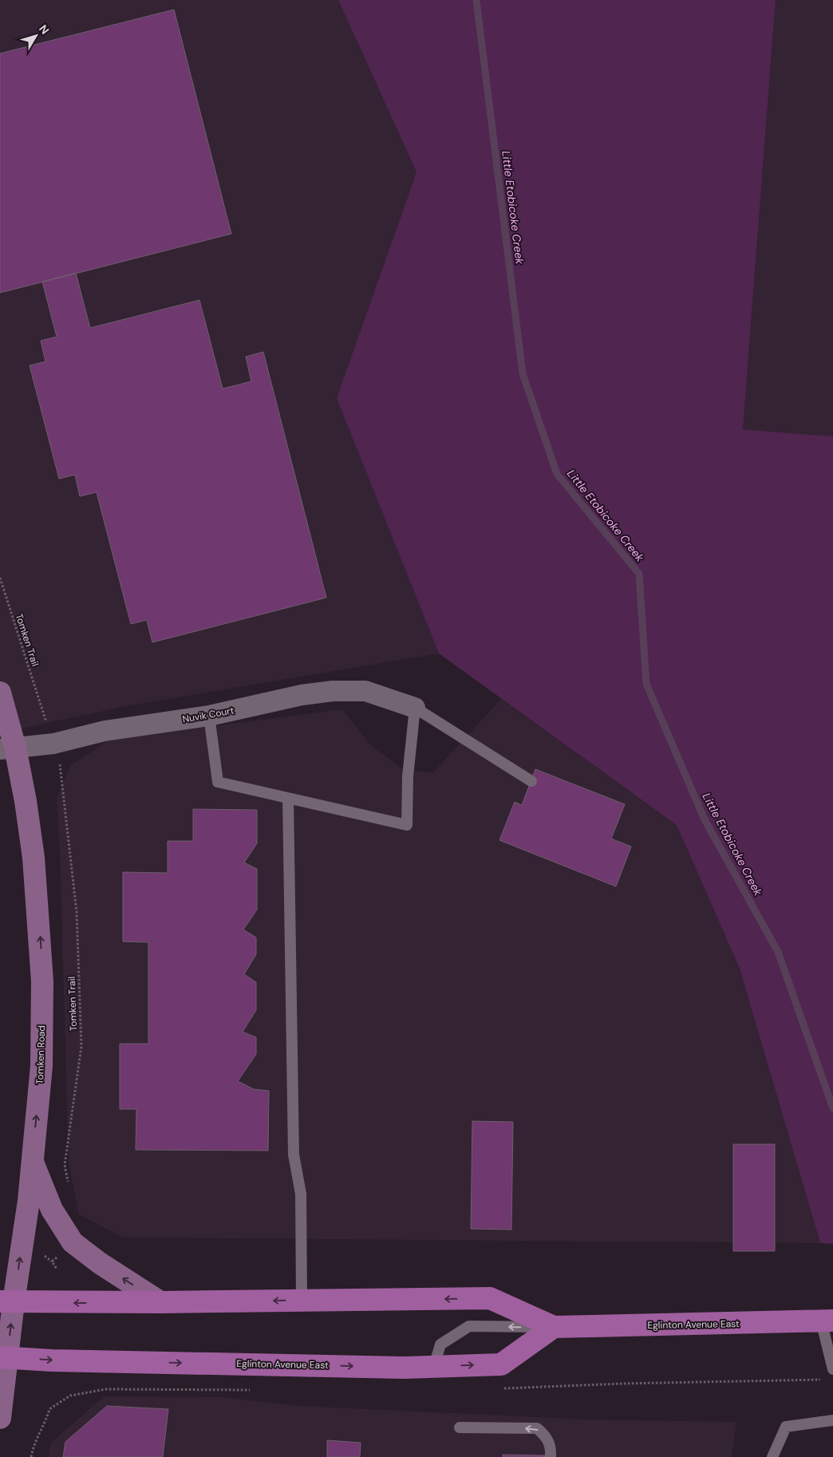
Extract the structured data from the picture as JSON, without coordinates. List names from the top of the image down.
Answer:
{
  "streets": {
    "main road": ["Tomken Road", "Eglinton Avenue East"],
    "street": ["Nuvik Court"],
    "path": ["Tomken Trail"]
  },
  "crossings": [
    ["Nuvik Court", "Tomken Road"],
    ["Tomken Road", "Eglinton Avenue East"]
  ],
  "one_way": ["Tomken Road"],
  "water": ["Little Etobicoke Creek"],
  "north": "top right"
}
